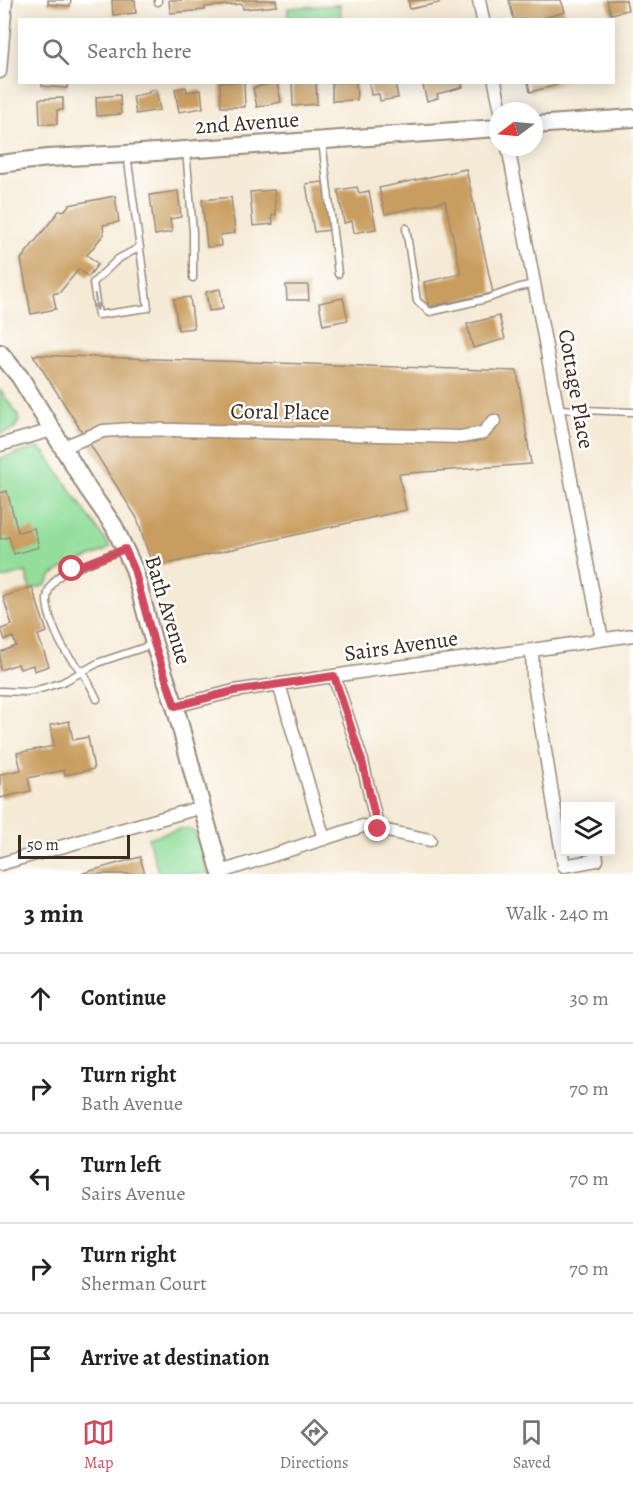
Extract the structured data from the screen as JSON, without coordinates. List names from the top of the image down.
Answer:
{
  "streets": {
    "street": [
      "2nd Avenue",
      "Cottage Place",
      "Coral Place",
      "Bath Avenue",
      "Sairs Avenue"
    ]
  },
  "crossings": [
    ["Cottage Place", "Sairs Avenue"],
    ["Coral Place", "Bath Avenue"],
    ["Bath Avenue", "Sairs Avenue"]
  ],
  "scale_bar": "50 m",
  "north": "left",
  "page": {
    "search": "Search here",
    "scale": "50 m",
    "heading": ["3 min", "Walk · 240 m"],
    "list": [
      ["Continue", "30 m"],
      ["Turn right", "Bath Avenue", "70 m"],
      ["Turn left", "Sairs Avenue", "70 m"],
      ["Turn right", "Sherman Court", "70 m"],
      "Arrive at destination"
    ],
    "nav": ["Map", "Directions", "Saved"]
  }
}
